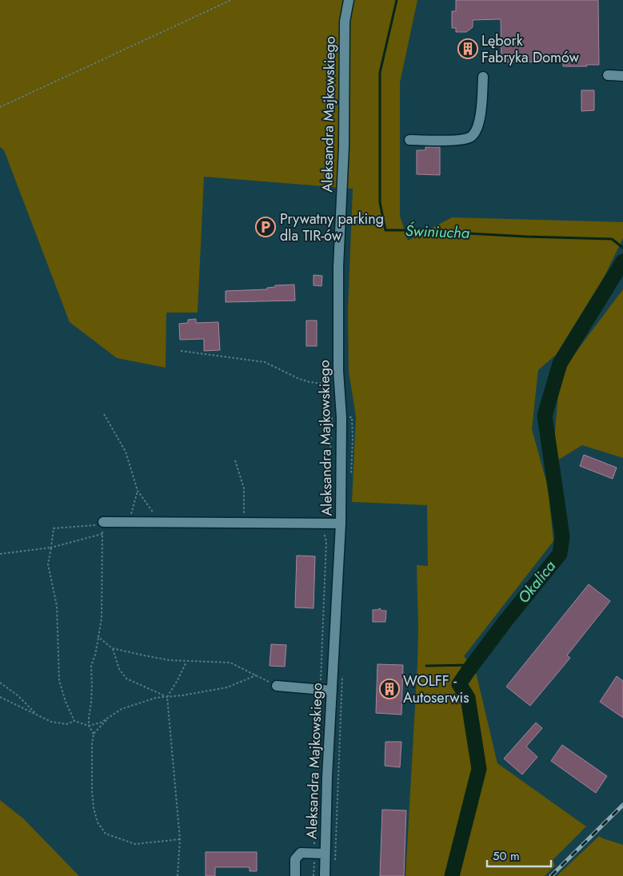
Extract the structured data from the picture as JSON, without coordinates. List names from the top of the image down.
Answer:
{
  "streets": {
    "street": ["Aleksandra Majkowskiego"]
  },
  "water": ["Świniucha", "Okalica"],
  "places": {
    "building": ["Lębork Fabryka Domów", "WOLFF - Autoserwis"],
    "parking": ["Prywatny parking dla TIR-ów"]
  },
  "scale_bar": "50 m"
}
